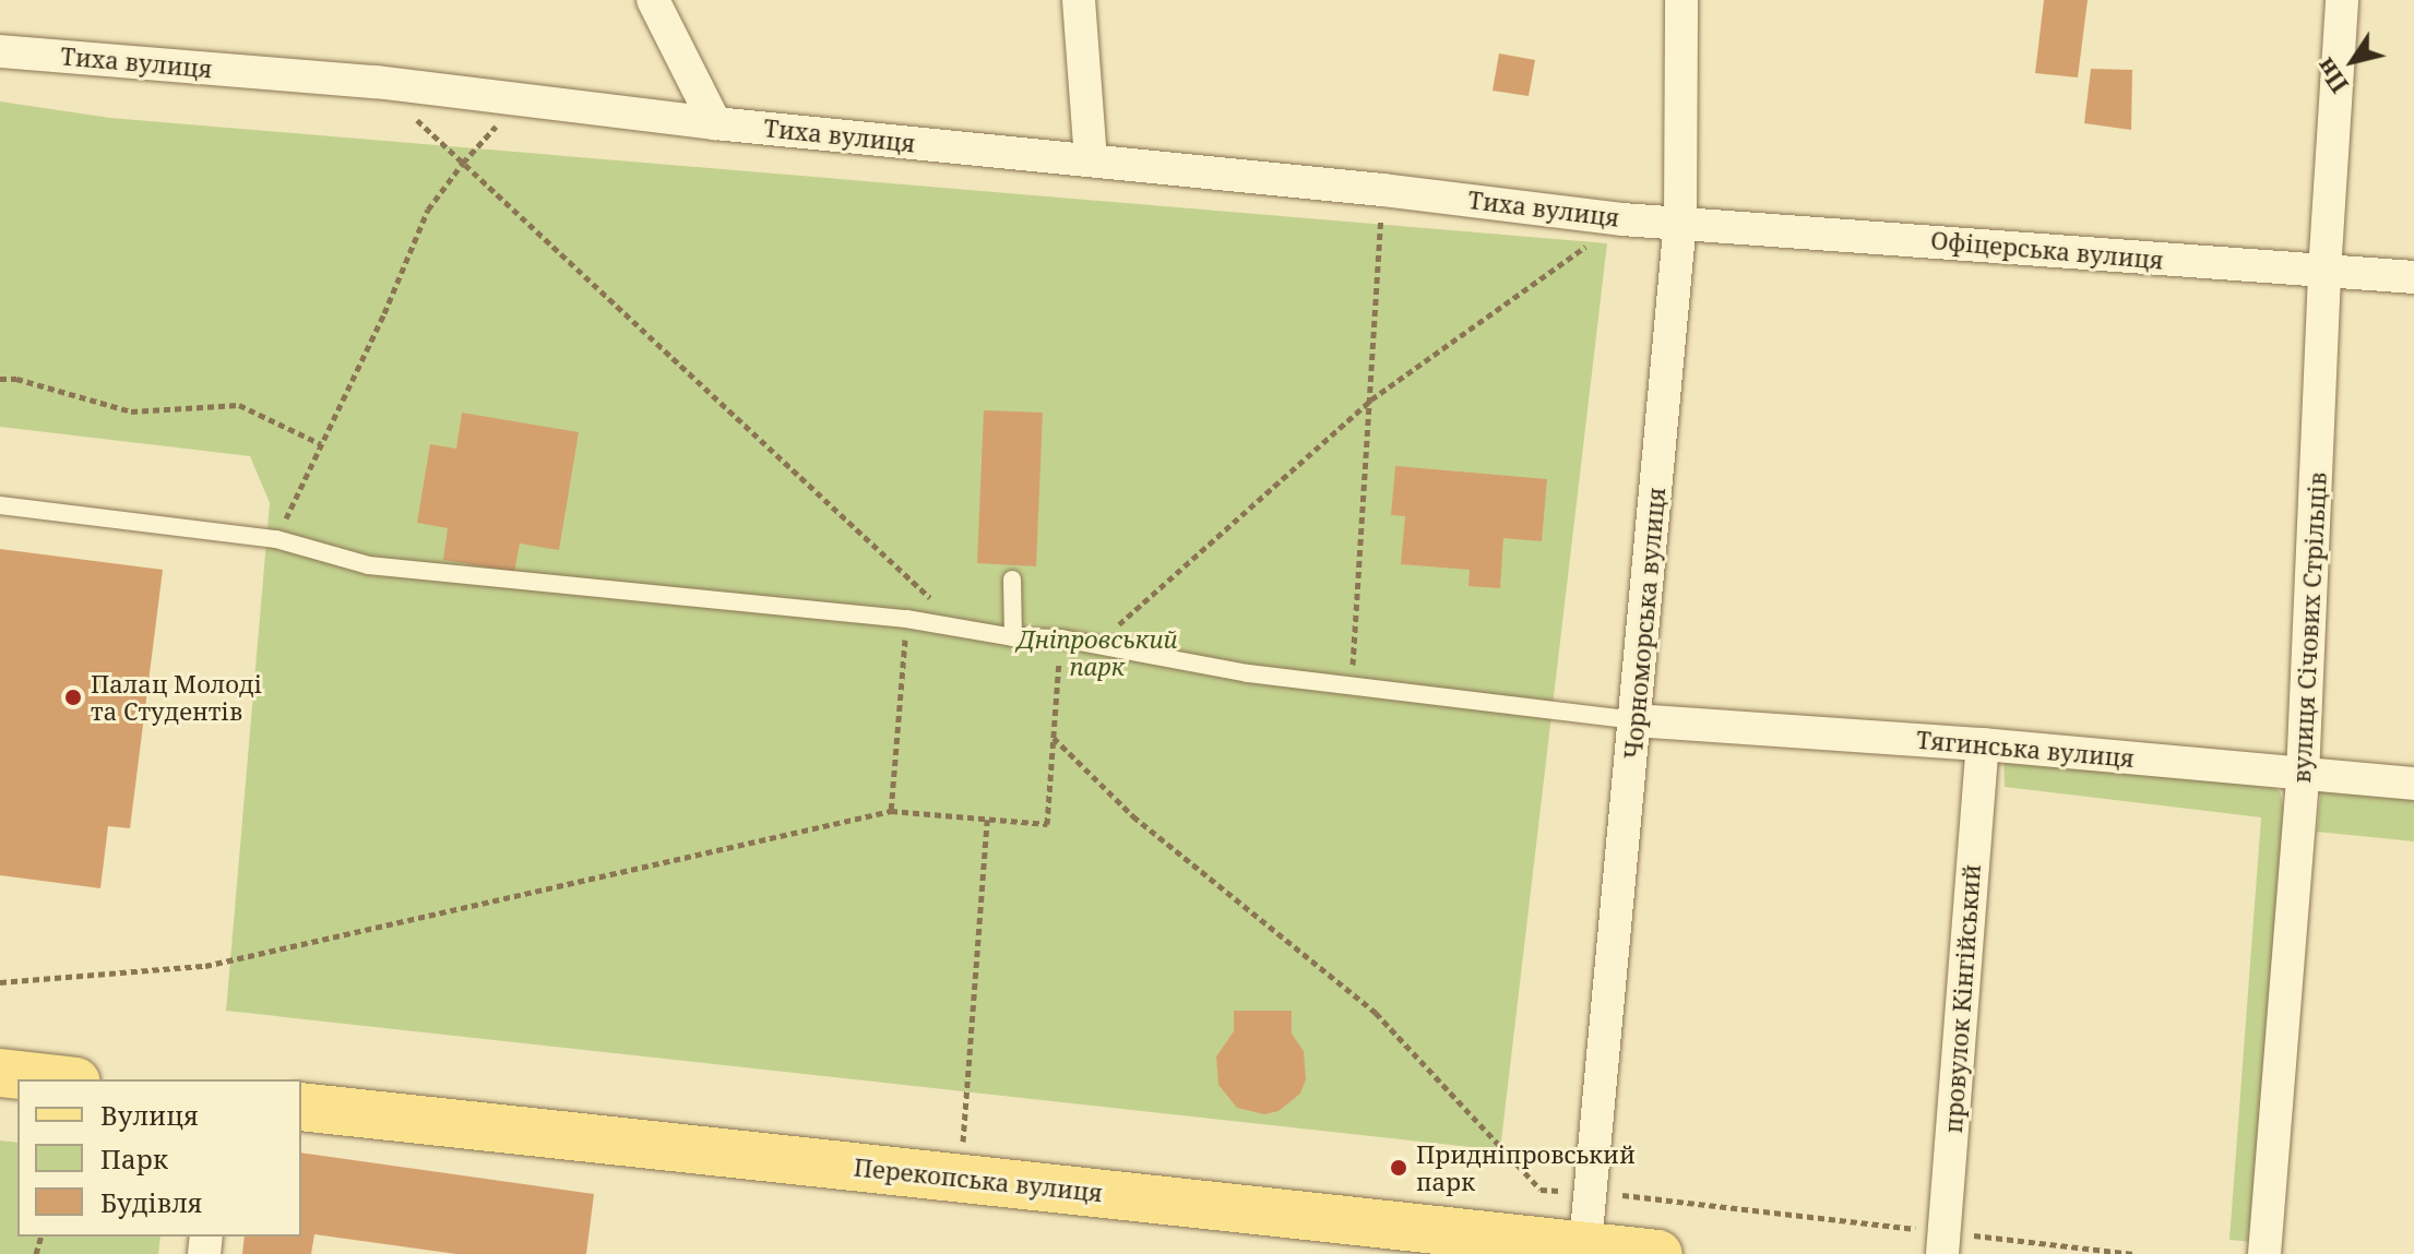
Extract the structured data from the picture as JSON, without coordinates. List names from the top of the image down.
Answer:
{
  "streets": {
    "main road": ["Перекопська вулиця"],
    "street": [
      "Тиха вулиця",
      "Офіцерська вулиця",
      "Чорноморська вулиця",
      "вулиця Січових Стрільців",
      "Тягинська вулиця",
      "провулок Кінгійський"
    ]
  },
  "crossings": [
    ["Тиха вулиця", "Офіцерська вулиця"],
    ["Тиха вулиця", "Чорноморська вулиця"],
    ["Офіцерська вулиця", "Чорноморська вулиця"],
    ["Офіцерська вулиця", "вулиця Січових Стрільців"],
    ["Чорноморська вулиця", "Тягинська вулиця"],
    ["Чорноморська вулиця", "Перекопська вулиця"],
    ["вулиця Січових Стрільців", "Тягинська вулиця"],
    ["Тягинська вулиця", "провулок Кінгійський"]
  ],
  "parks": ["Дніпровський парк"],
  "places": ["Палац Молоді та Студентів", "Придніпровський парк"],
  "legend": ["Вулиця", "Парк", "Будівля"],
  "north": "bottom left"
}
